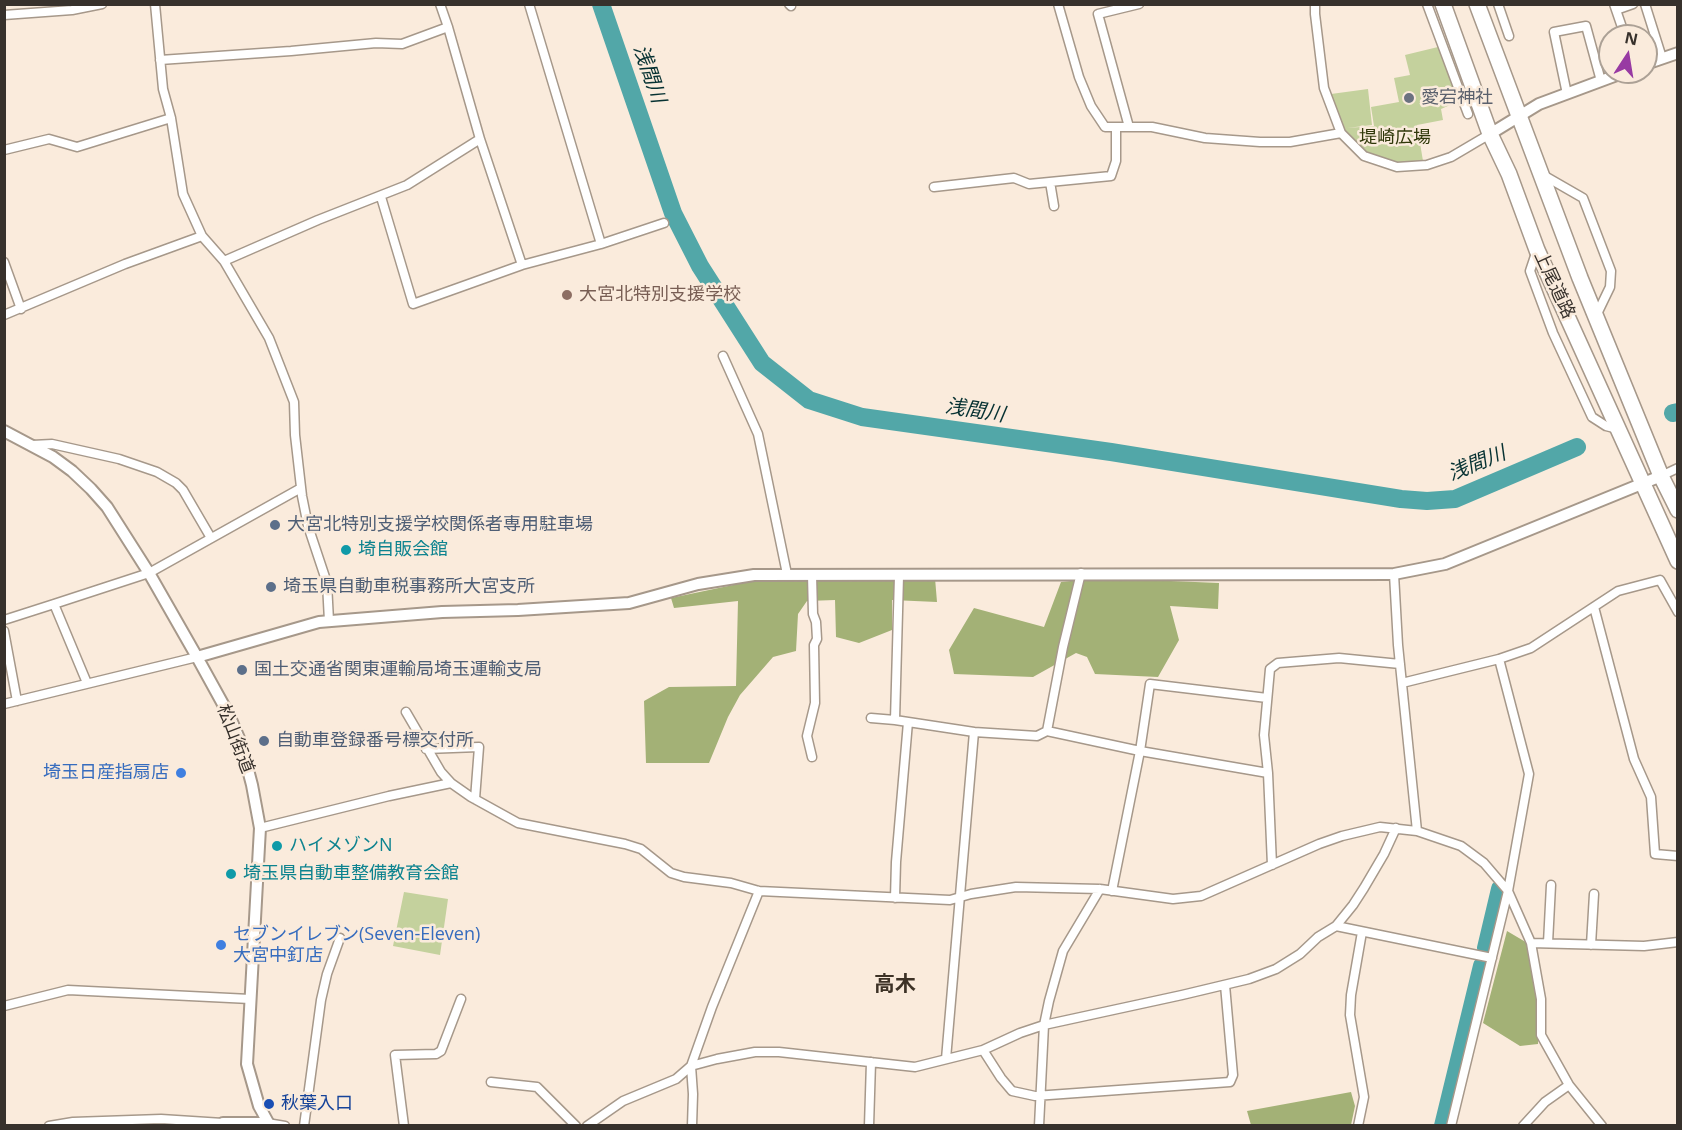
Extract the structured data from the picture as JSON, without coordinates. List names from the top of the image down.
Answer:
{
  "streets": {
    "highway": ["上尾道路"],
    "street": ["松山街道"]
  },
  "districts": ["高木"],
  "water": ["浅間川"],
  "parks": ["堤崎広場"],
  "places": [
    "愛宕神社",
    "大宮北特別支援学校",
    "大宮北特別支援学校関係者専用駐車場",
    "埼自販会館",
    "埼玉県自動車税事務所大宮支所",
    "国土交通省関東運輸局埼玉運輸支局",
    "自動車登録番号標交付所",
    "埼玉日産指扇店",
    "ハイメゾンN",
    "埼玉県自動車整備教育会館",
    "セブンイレブン(Seven-Eleven) 大宮中釘店",
    "秋葉入口"
  ],
  "north": "top"
}
